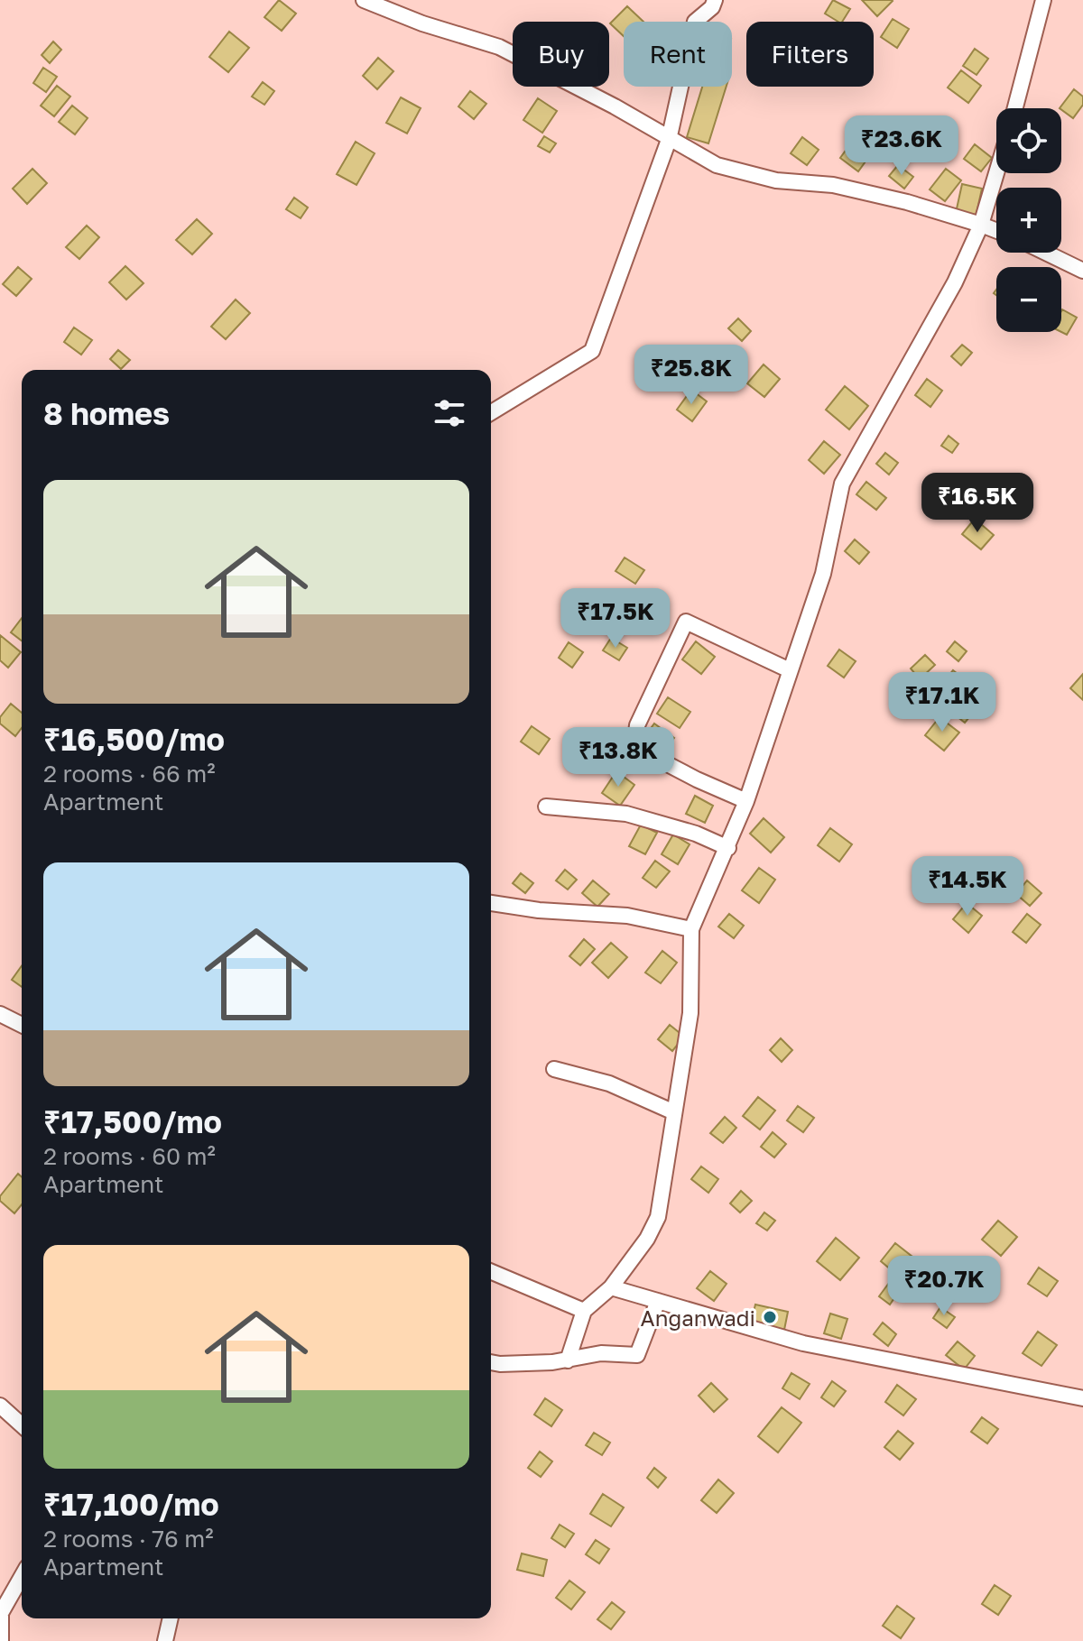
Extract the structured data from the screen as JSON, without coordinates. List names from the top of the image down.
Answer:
{
  "places": ["Anganwadi"],
  "page": {
    "chip": ["Buy", "Rent", "Filters"],
    "map_buttons": ["+", "−"],
    "price": [
      "₹23.6K",
      "₹25.8K",
      "₹16.5K",
      "₹17.5K",
      "₹17.1K",
      "₹13.8K",
      "₹14.5K",
      "₹20.7K"
    ],
    "heading": "8 homes",
    "list": [
      {
        "name": "₹16,500/mo",
        "note": "2 rooms · 66 m² · Apartment"
      },
      {
        "name": "₹17,500/mo",
        "note": "2 rooms · 60 m² · Apartment"
      },
      {
        "name": "₹17,100/mo",
        "note": "2 rooms · 76 m² · Apartment"
      }
    ]
  }
}
